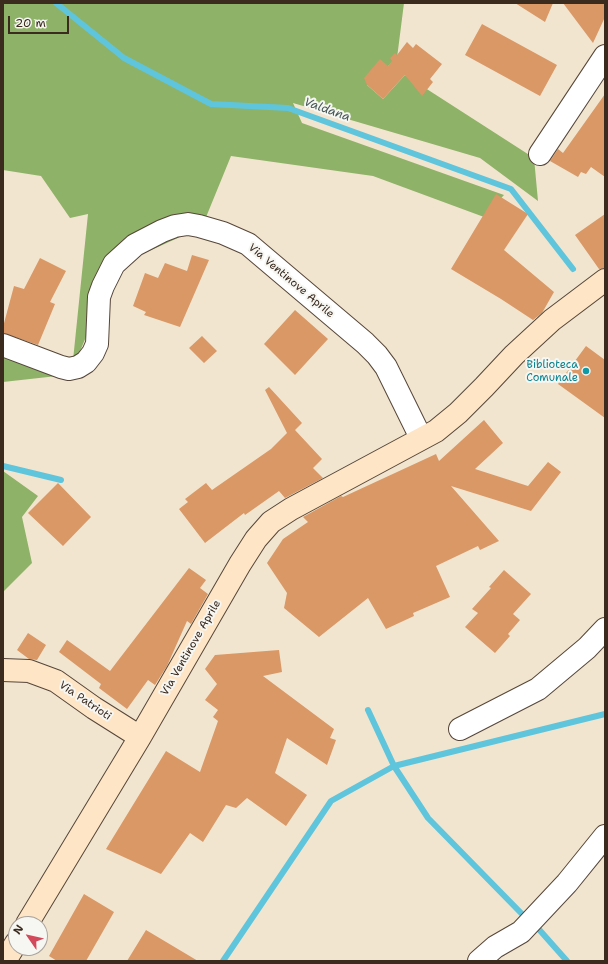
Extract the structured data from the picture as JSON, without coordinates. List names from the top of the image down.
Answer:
{
  "streets": {
    "main road": ["Via Ventinove Aprile", "Via Patrioti"]
  },
  "crossings": [
    ["Via Ventinove Aprile", "Via Patrioti"]
  ],
  "water": ["Valdana"],
  "places": ["Biblioteca Comunale"],
  "scale_bar": "20 m",
  "north": "top left"
}
